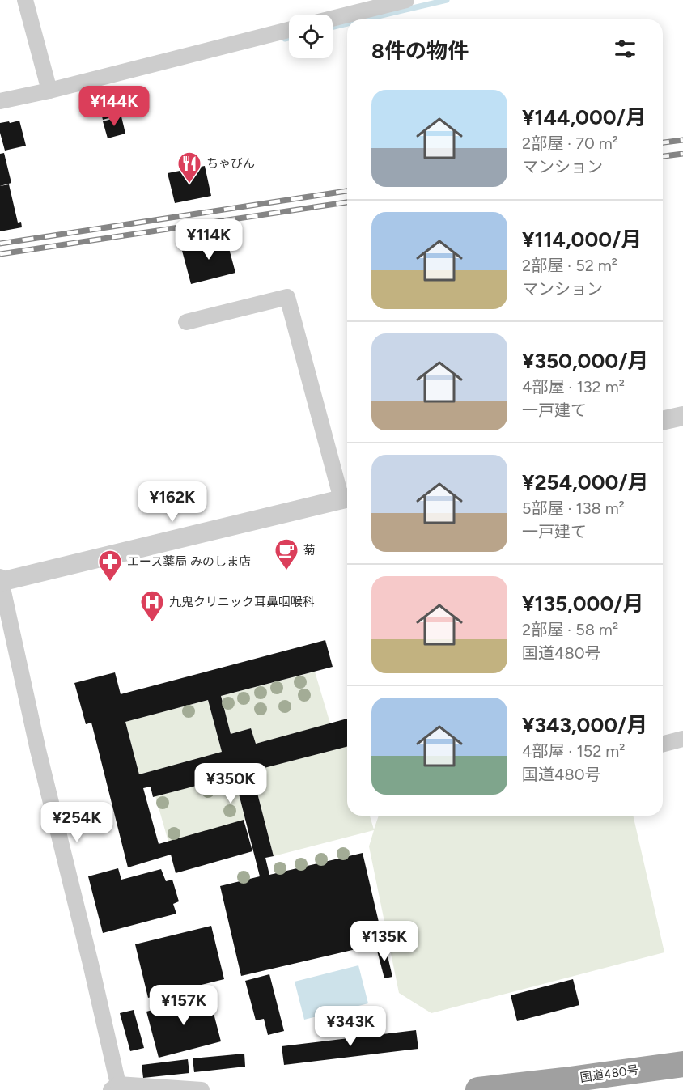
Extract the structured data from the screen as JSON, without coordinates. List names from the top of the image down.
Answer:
{
  "streets": {
    "highway": ["国道480号"]
  },
  "places": {
    "restaurant": ["ちゃびん"],
    "cafe": ["菊"],
    "pharmacy": ["エース薬局 みのしま店"],
    "hospital": ["九鬼クリニック耳鼻咽喉科"]
  },
  "page": {
    "heading": "8件の物件",
    "list": [
      {
        "name": "¥144,000/月",
        "note": "2部屋 · 70 m² · マンション"
      },
      {
        "name": "¥114,000/月",
        "note": "2部屋 · 52 m² · マンション"
      },
      {
        "name": "¥350,000/月",
        "note": "4部屋 · 132 m² · 一戸建て"
      },
      {
        "name": "¥254,000/月",
        "note": "5部屋 · 138 m² · 一戸建て"
      },
      {
        "name": "¥135,000/月",
        "note": "2部屋 · 58 m² · 国道480号"
      },
      {
        "name": "¥343,000/月",
        "note": "4部屋 · 152 m² · 国道480号"
      }
    ],
    "price": [
      "¥144K",
      "¥114K",
      "¥162K",
      "¥350K",
      "¥254K",
      "¥135K",
      "¥157K",
      "¥343K"
    ]
  }
}
